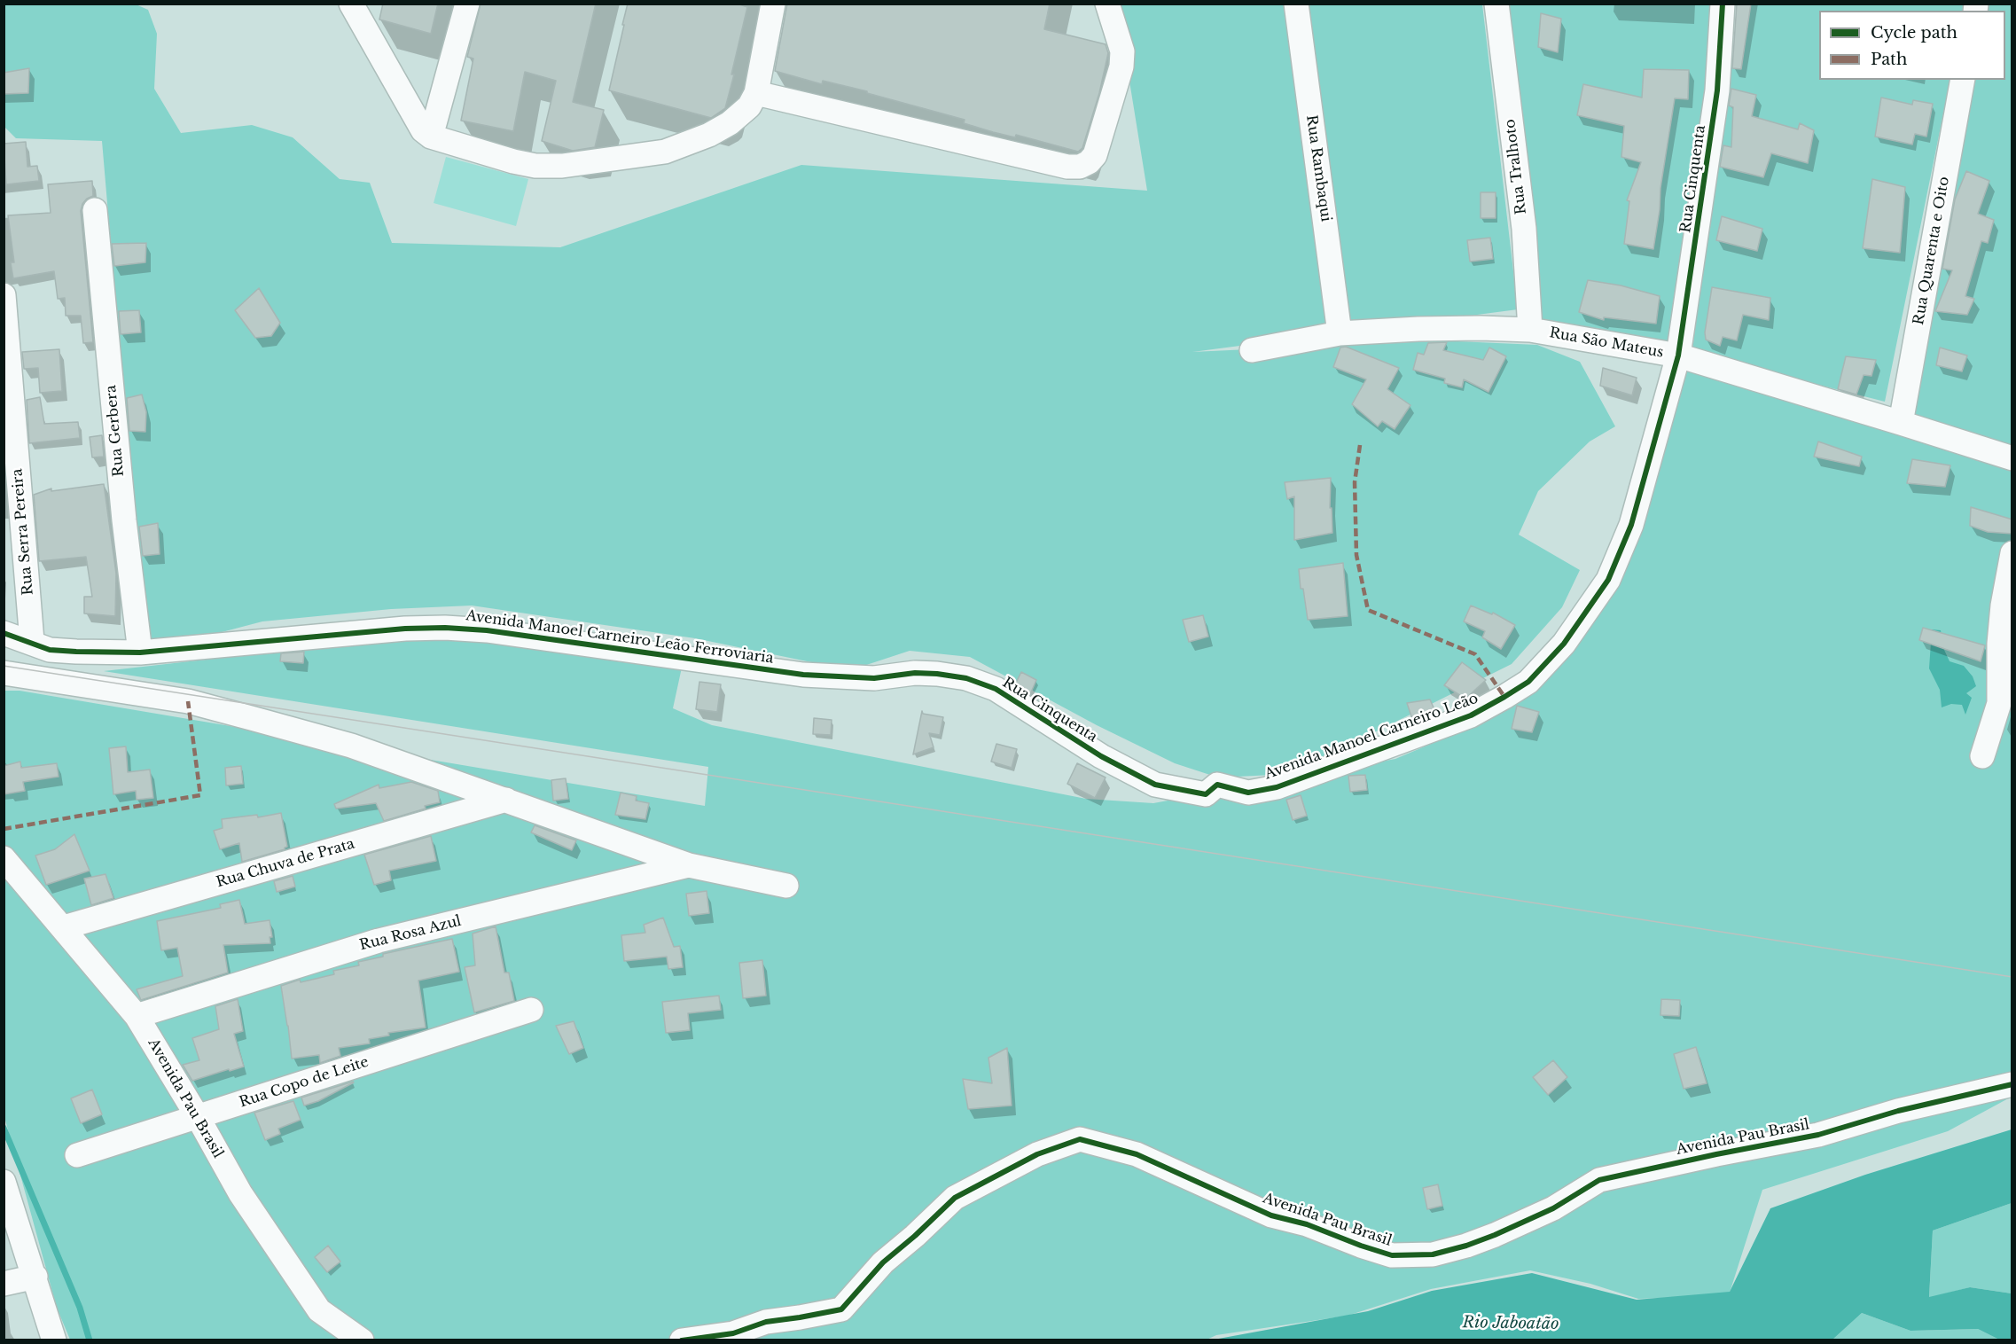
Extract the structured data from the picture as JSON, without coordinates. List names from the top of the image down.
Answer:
{
  "streets": {
    "street": [
      "Rua Tralhoto",
      "Rua Rambaqui",
      "Rua Cinquenta",
      "Rua Quarenta e Oito",
      "Rua São Mateus",
      "Rua Gerbera",
      "Rua Serra Pereira",
      "Avenida Manoel Carneiro Leão Ferroviaria",
      "Avenida Manoel Carneiro Leão",
      "Rua Chuva de Prata",
      "Rua Rosa Azul",
      "Rua Copo de Leite",
      "Avenida Pau Brasil"
    ]
  },
  "crossings": [
    ["Rua Tralhoto", "Rua São Mateus"],
    ["Rua Rambaqui", "Rua São Mateus"],
    ["Rua Cinquenta", "Rua São Mateus"],
    ["Rua Cinquenta", "Avenida Manoel Carneiro Leão Ferroviaria"],
    ["Rua Cinquenta", "Avenida Manoel Carneiro Leão"],
    ["Rua Quarenta e Oito", "Rua São Mateus"],
    ["Rua São Mateus", "Avenida Manoel Carneiro Leão"],
    ["Rua Gerbera", "Avenida Manoel Carneiro Leão Ferroviaria"],
    ["Rua Serra Pereira", "Avenida Manoel Carneiro Leão Ferroviaria"],
    ["Rua Chuva de Prata", "Avenida Pau Brasil"],
    ["Rua Rosa Azul", "Avenida Pau Brasil"],
    ["Rua Copo de Leite", "Avenida Pau Brasil"]
  ],
  "water": ["Rio Jaboatão"],
  "legend": ["Cycle path", "Path"]
}
